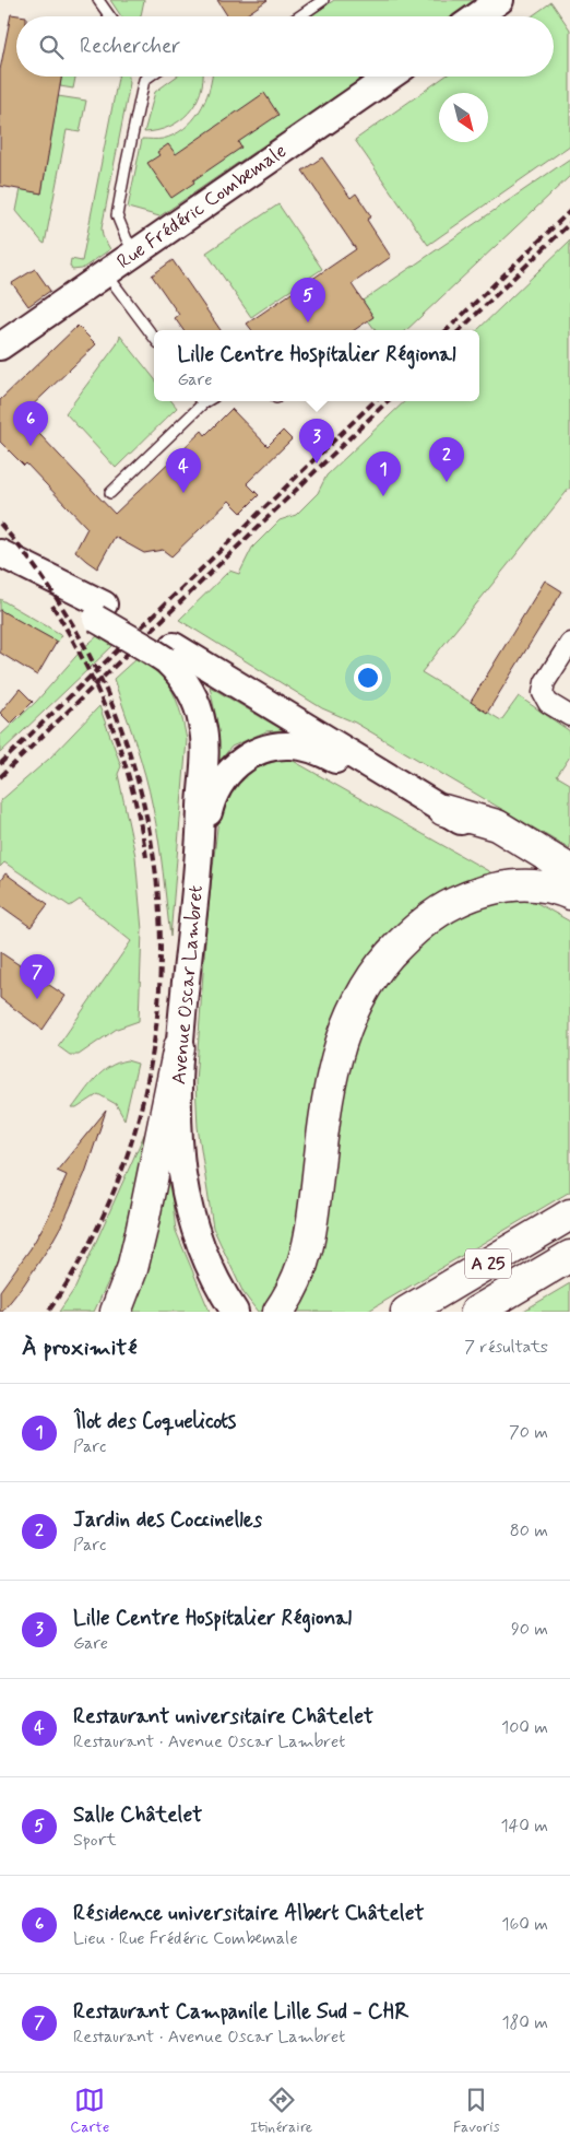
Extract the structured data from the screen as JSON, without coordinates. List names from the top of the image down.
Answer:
{
  "streets": {
    "highway": ["A 25"],
    "main road": ["Rue Frédéric Combemale", "Avenue Oscar Lambret"]
  },
  "north": "bottom right",
  "page": {
    "search": "Rechercher",
    "pins": [
      "5",
      "6",
      "3",
      "2",
      "4",
      "1",
      "7"
    ],
    "popup": ["Lille Centre Hospitalier Régional", "Gare"],
    "heading": ["À proximité", "7 résultats"],
    "list": [
      {
        "mark": "1",
        "name": "Îlot des Coquelicots",
        "note": "Parc",
        "value": "70 m"
      },
      {
        "mark": "2",
        "name": "Jardin des Coccinelles",
        "note": "Parc",
        "value": "80 m"
      },
      {
        "mark": "3",
        "name": "Lille Centre Hospitalier Régional",
        "note": "Gare",
        "value": "90 m"
      },
      {
        "mark": "4",
        "name": "Restaurant universitaire Châtelet",
        "note": "Restaurant · Avenue Oscar Lambret",
        "value": "100 m"
      },
      {
        "mark": "5",
        "name": "Salle Châtelet",
        "note": "Sport",
        "value": "140 m"
      },
      {
        "mark": "6",
        "name": "Résidence universitaire Albert Châtelet",
        "note": "Lieu · Rue Frédéric Combemale",
        "value": "160 m"
      },
      {
        "mark": "7",
        "name": "Restaurant Campanile Lille Sud - CHR",
        "note": "Restaurant · Avenue Oscar Lambret",
        "value": "180 m"
      }
    ],
    "nav": ["Carte", "Itinéraire", "Favoris"]
  }
}
